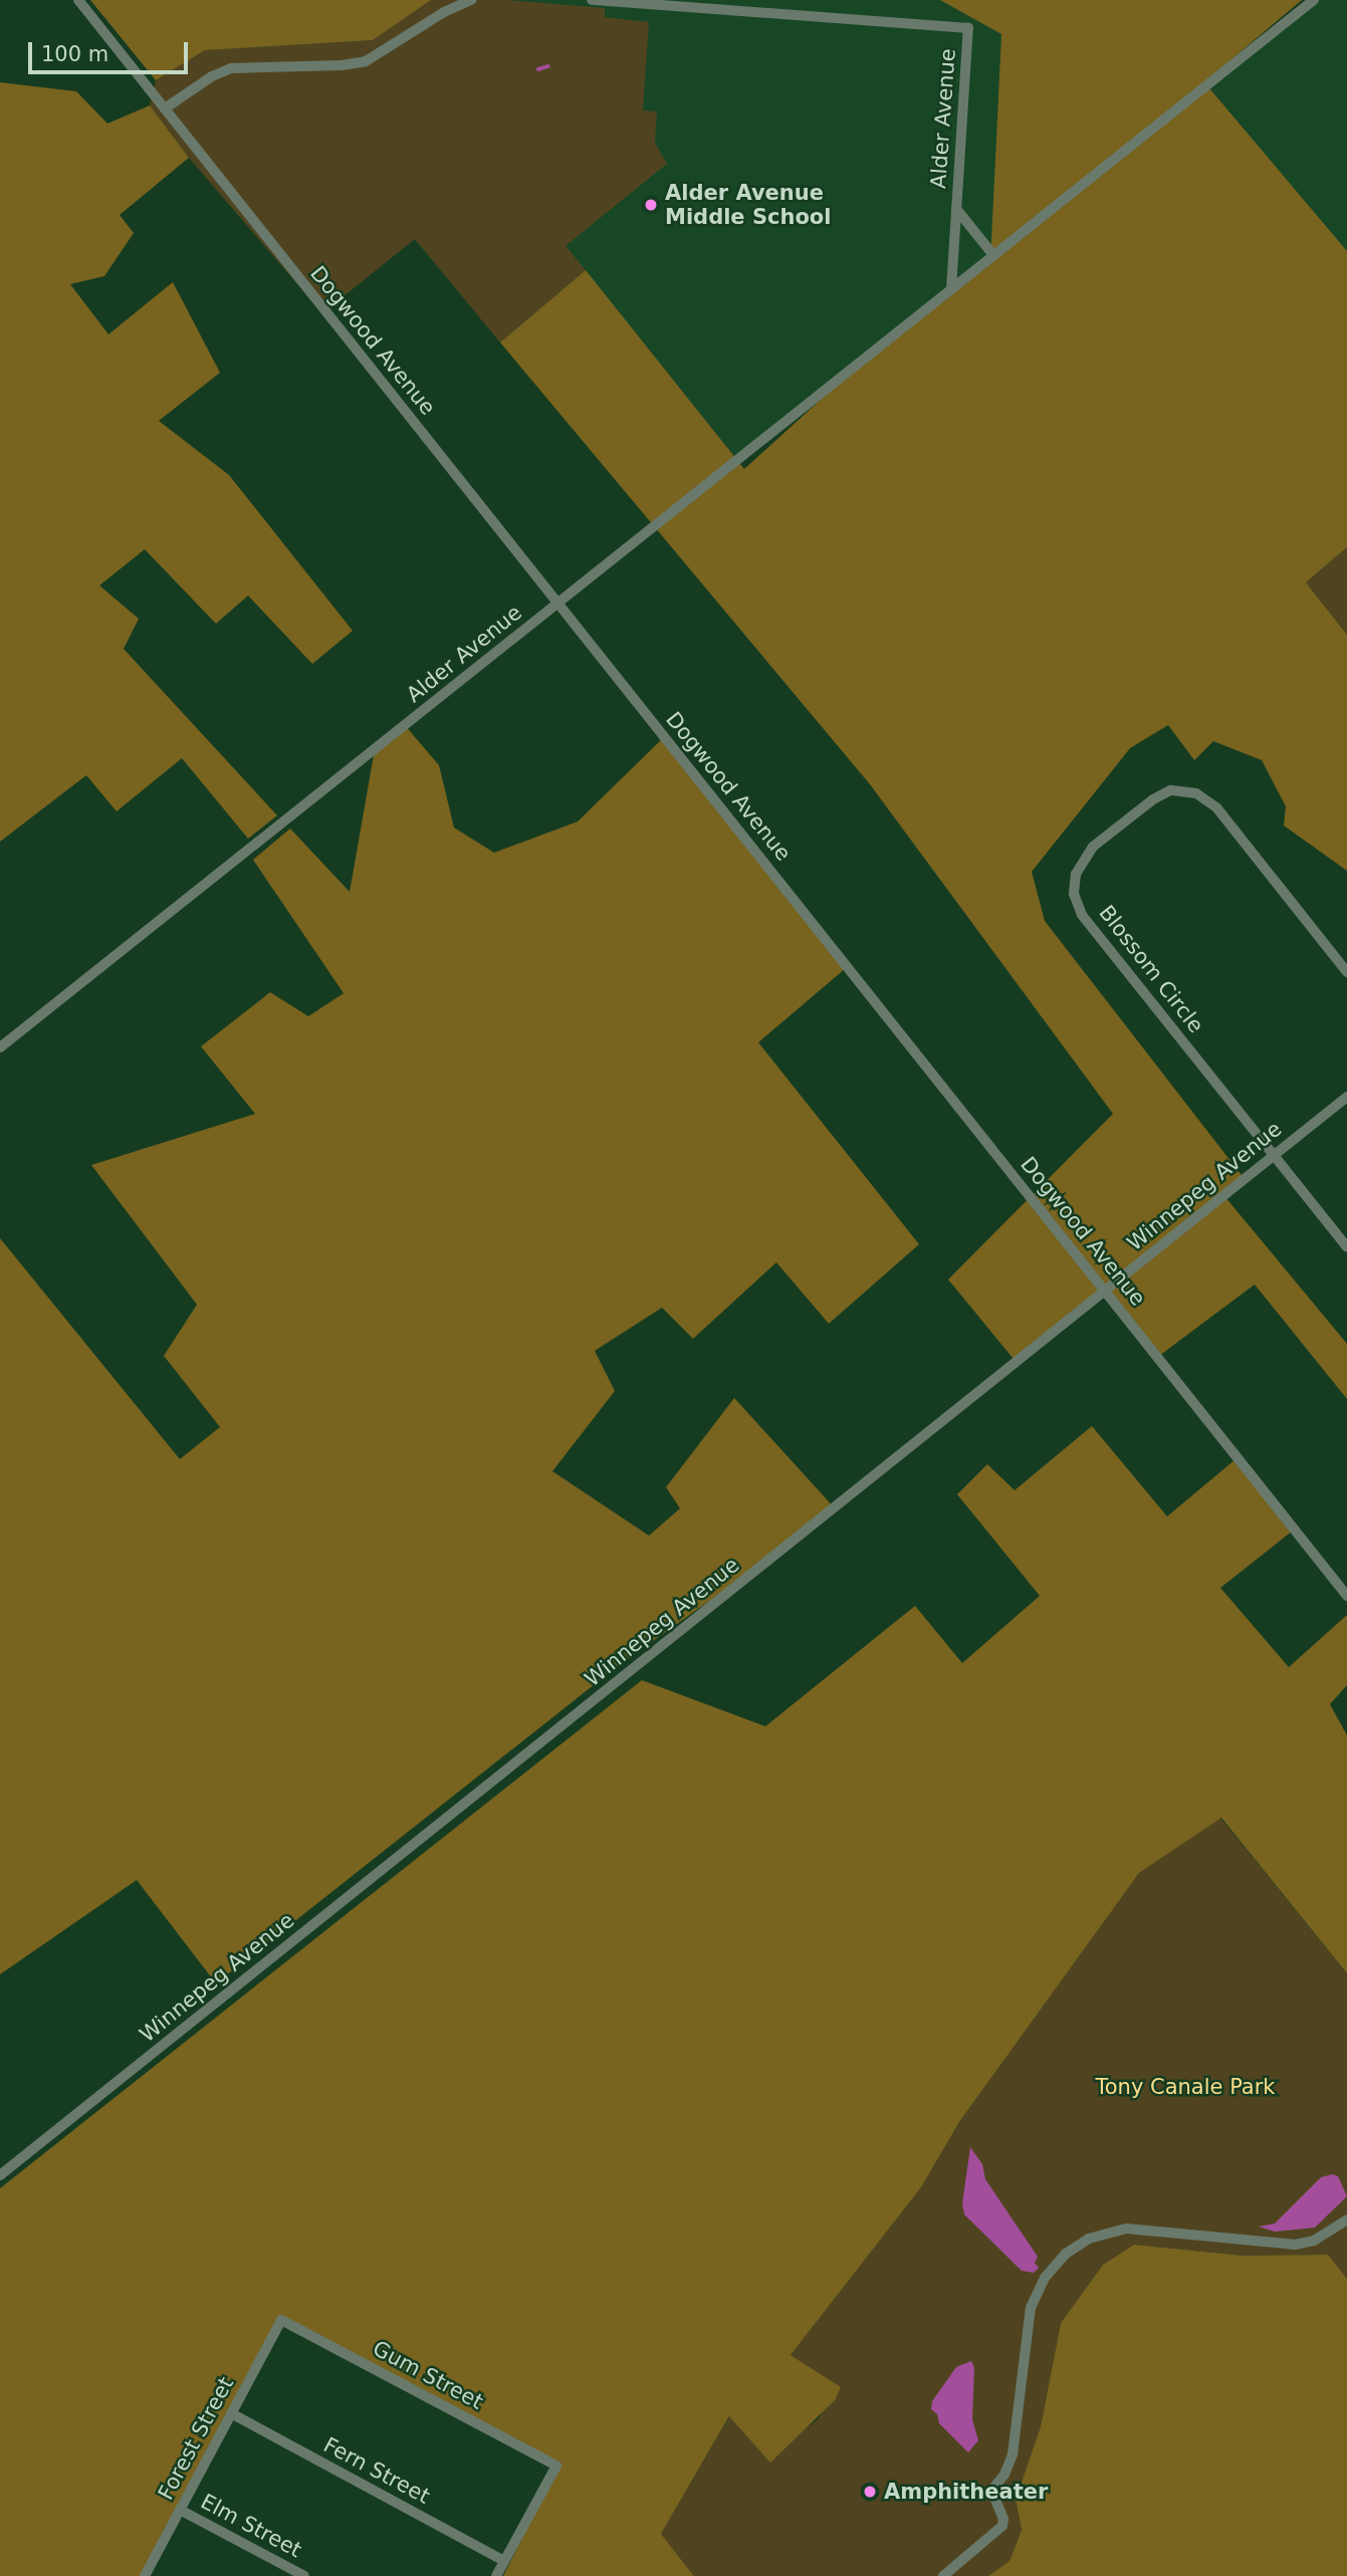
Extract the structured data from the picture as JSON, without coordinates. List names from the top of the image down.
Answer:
{
  "streets": {
    "street": [
      "Alder Avenue",
      "Dogwood Avenue",
      "Blossom Circle",
      "Winnepeg Avenue",
      "Gum Street",
      "Forest Street",
      "Fern Street",
      "Elm Street"
    ]
  },
  "crossings": [
    ["Alder Avenue", "Dogwood Avenue"],
    ["Dogwood Avenue", "Winnepeg Avenue"],
    ["Blossom Circle", "Winnepeg Avenue"],
    ["Gum Street", "Forest Street"],
    ["Gum Street", "Fern Street"],
    ["Forest Street", "Fern Street"],
    ["Forest Street", "Elm Street"]
  ],
  "parks": ["Tony Canale Park"],
  "places": ["Alder Avenue Middle School", "Amphitheater"],
  "scale_bar": "100 m"
}
